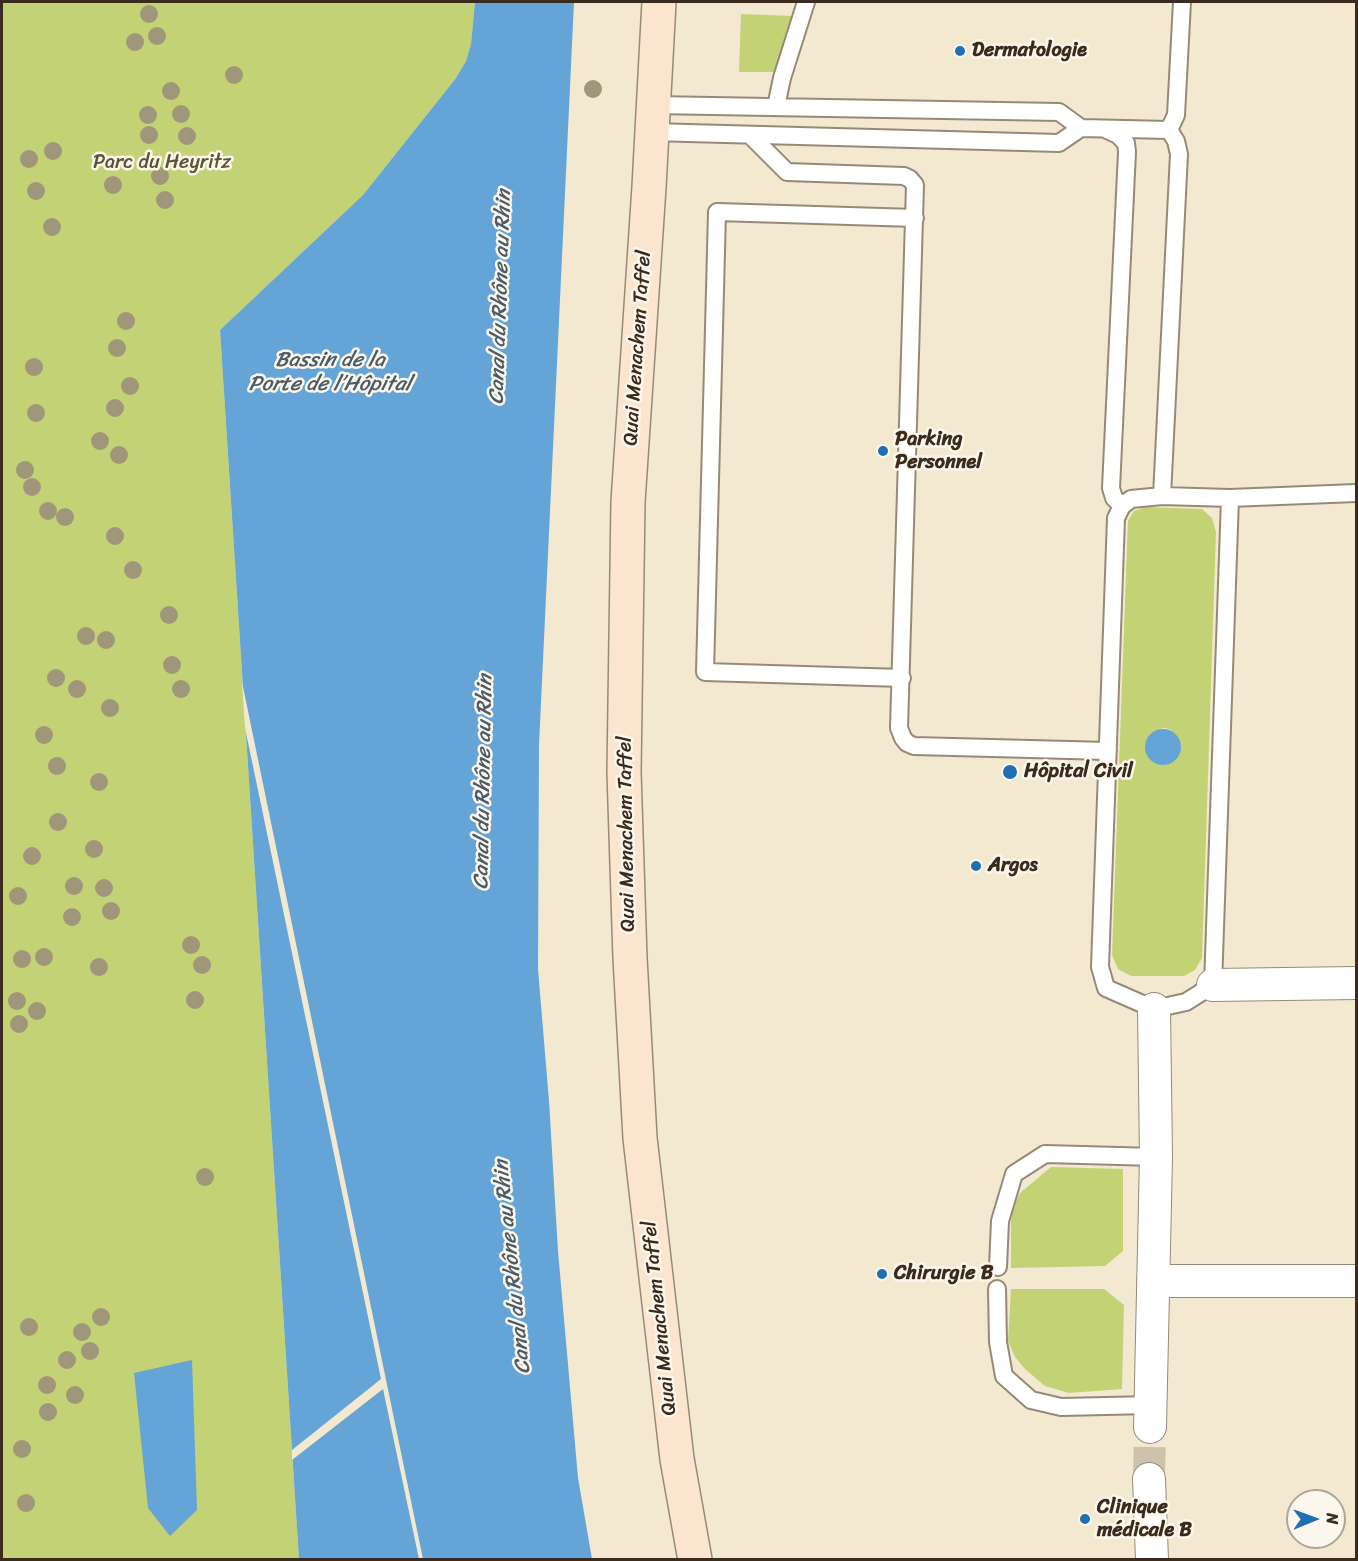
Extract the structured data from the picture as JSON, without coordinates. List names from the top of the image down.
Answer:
{
  "streets": {
    "main road": ["Quai Menachem Taffel"]
  },
  "water": ["Canal du Rhône au Rhin", "Bassin de la Porte de l’Hôpital"],
  "parks": ["Parc du Heyritz"],
  "places": [
    "Dermatologie",
    "Parking Personnel",
    "Hôpital Civil",
    "Argos",
    "Chirurgie B",
    "Clinique médicale B"
  ],
  "north": "right"
}
